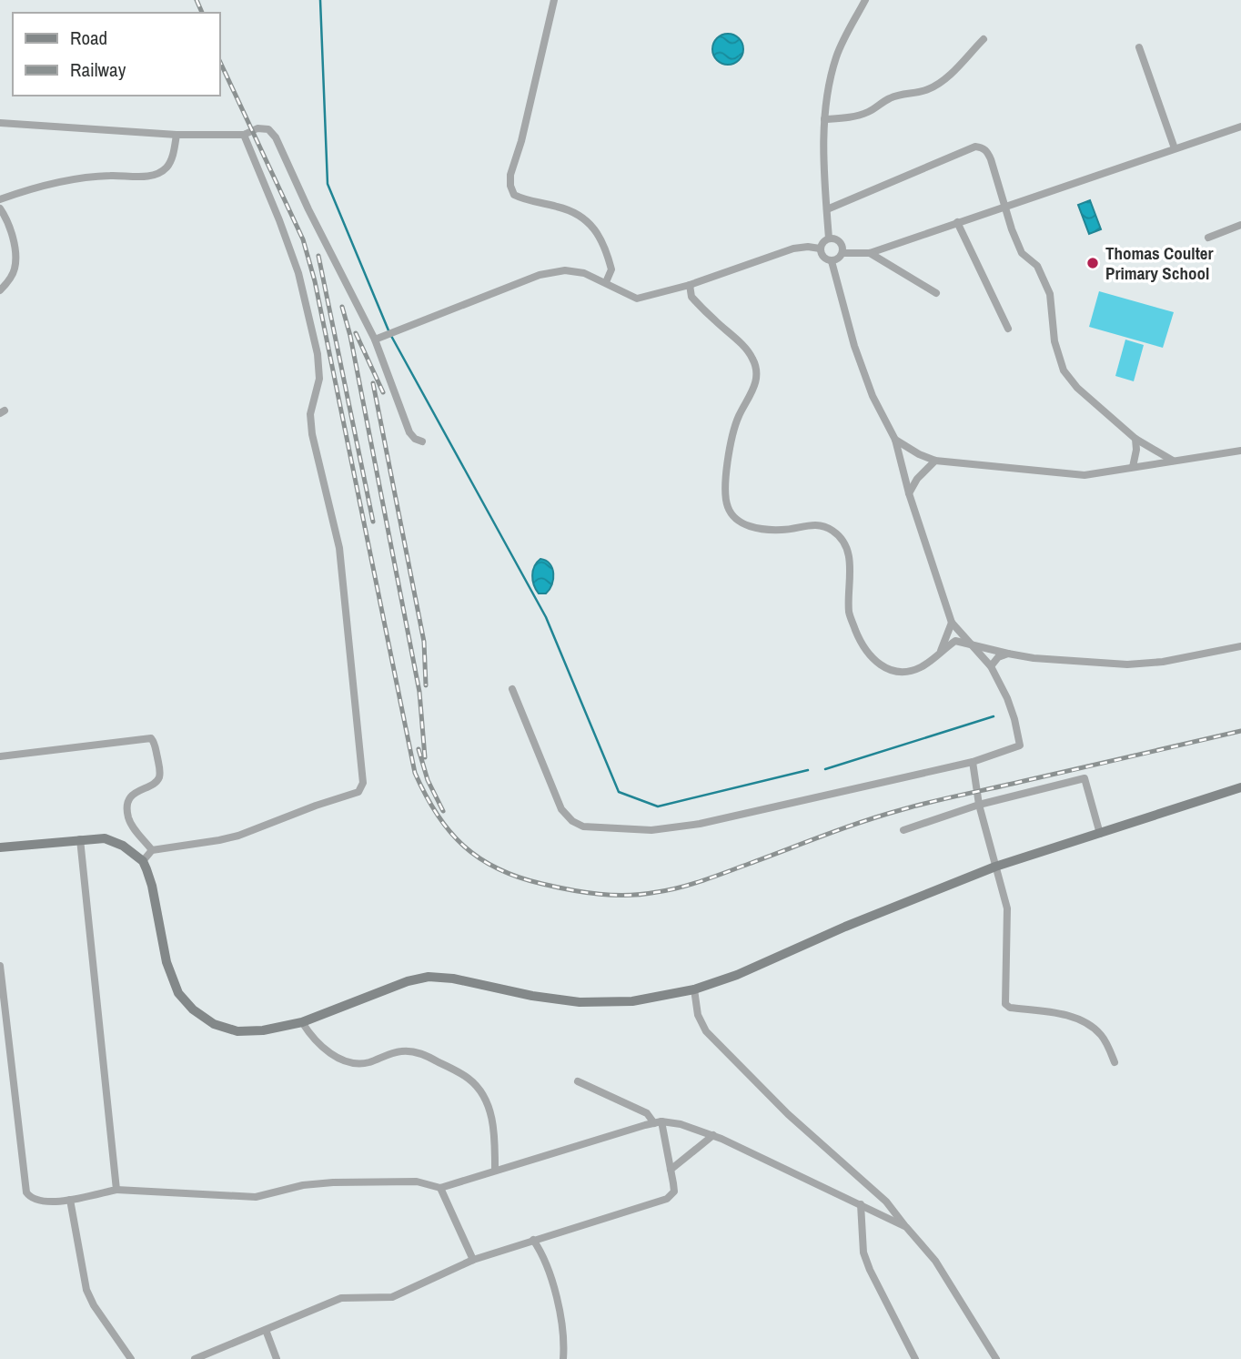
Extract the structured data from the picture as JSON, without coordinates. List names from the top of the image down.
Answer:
{
  "places": ["Thomas Coulter Primary School"],
  "legend": ["Road", "Railway"]
}
